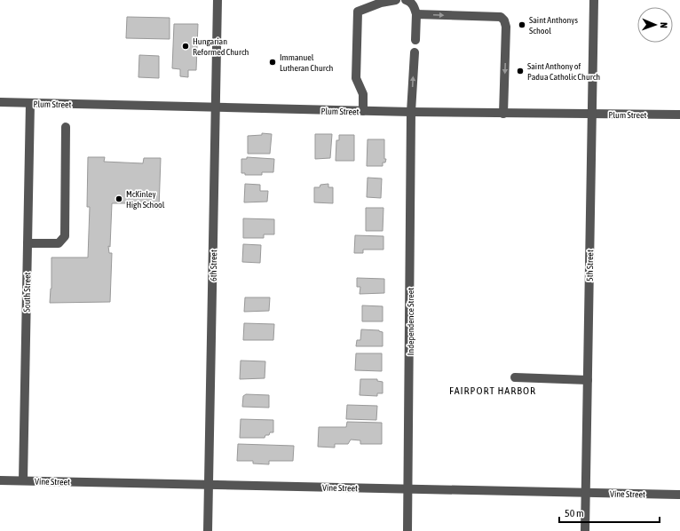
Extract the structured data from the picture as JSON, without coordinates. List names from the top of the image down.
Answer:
{
  "streets": {
    "street": [
      "Plum Street",
      "6th Street",
      "5th Street",
      "South Street",
      "Independence Street",
      "Vine Street"
    ]
  },
  "crossings": [
    ["Plum Street", "6th Street"],
    ["Plum Street", "5th Street"],
    ["Plum Street", "South Street"],
    ["Plum Street", "Independence Street"],
    ["6th Street", "Vine Street"],
    ["5th Street", "Vine Street"],
    ["South Street", "Vine Street"],
    ["Independence Street", "Vine Street"]
  ],
  "districts": ["FAIRPORT HARBOR"],
  "places": [
    "Saint Anthonys School",
    "Hungarian Reformed Church",
    "Immanuel Lutheran Church",
    "Saint Anthony of Padua Catholic Church",
    "McKinley High School"
  ],
  "scale_bar": "50 m",
  "north": "right"
}
